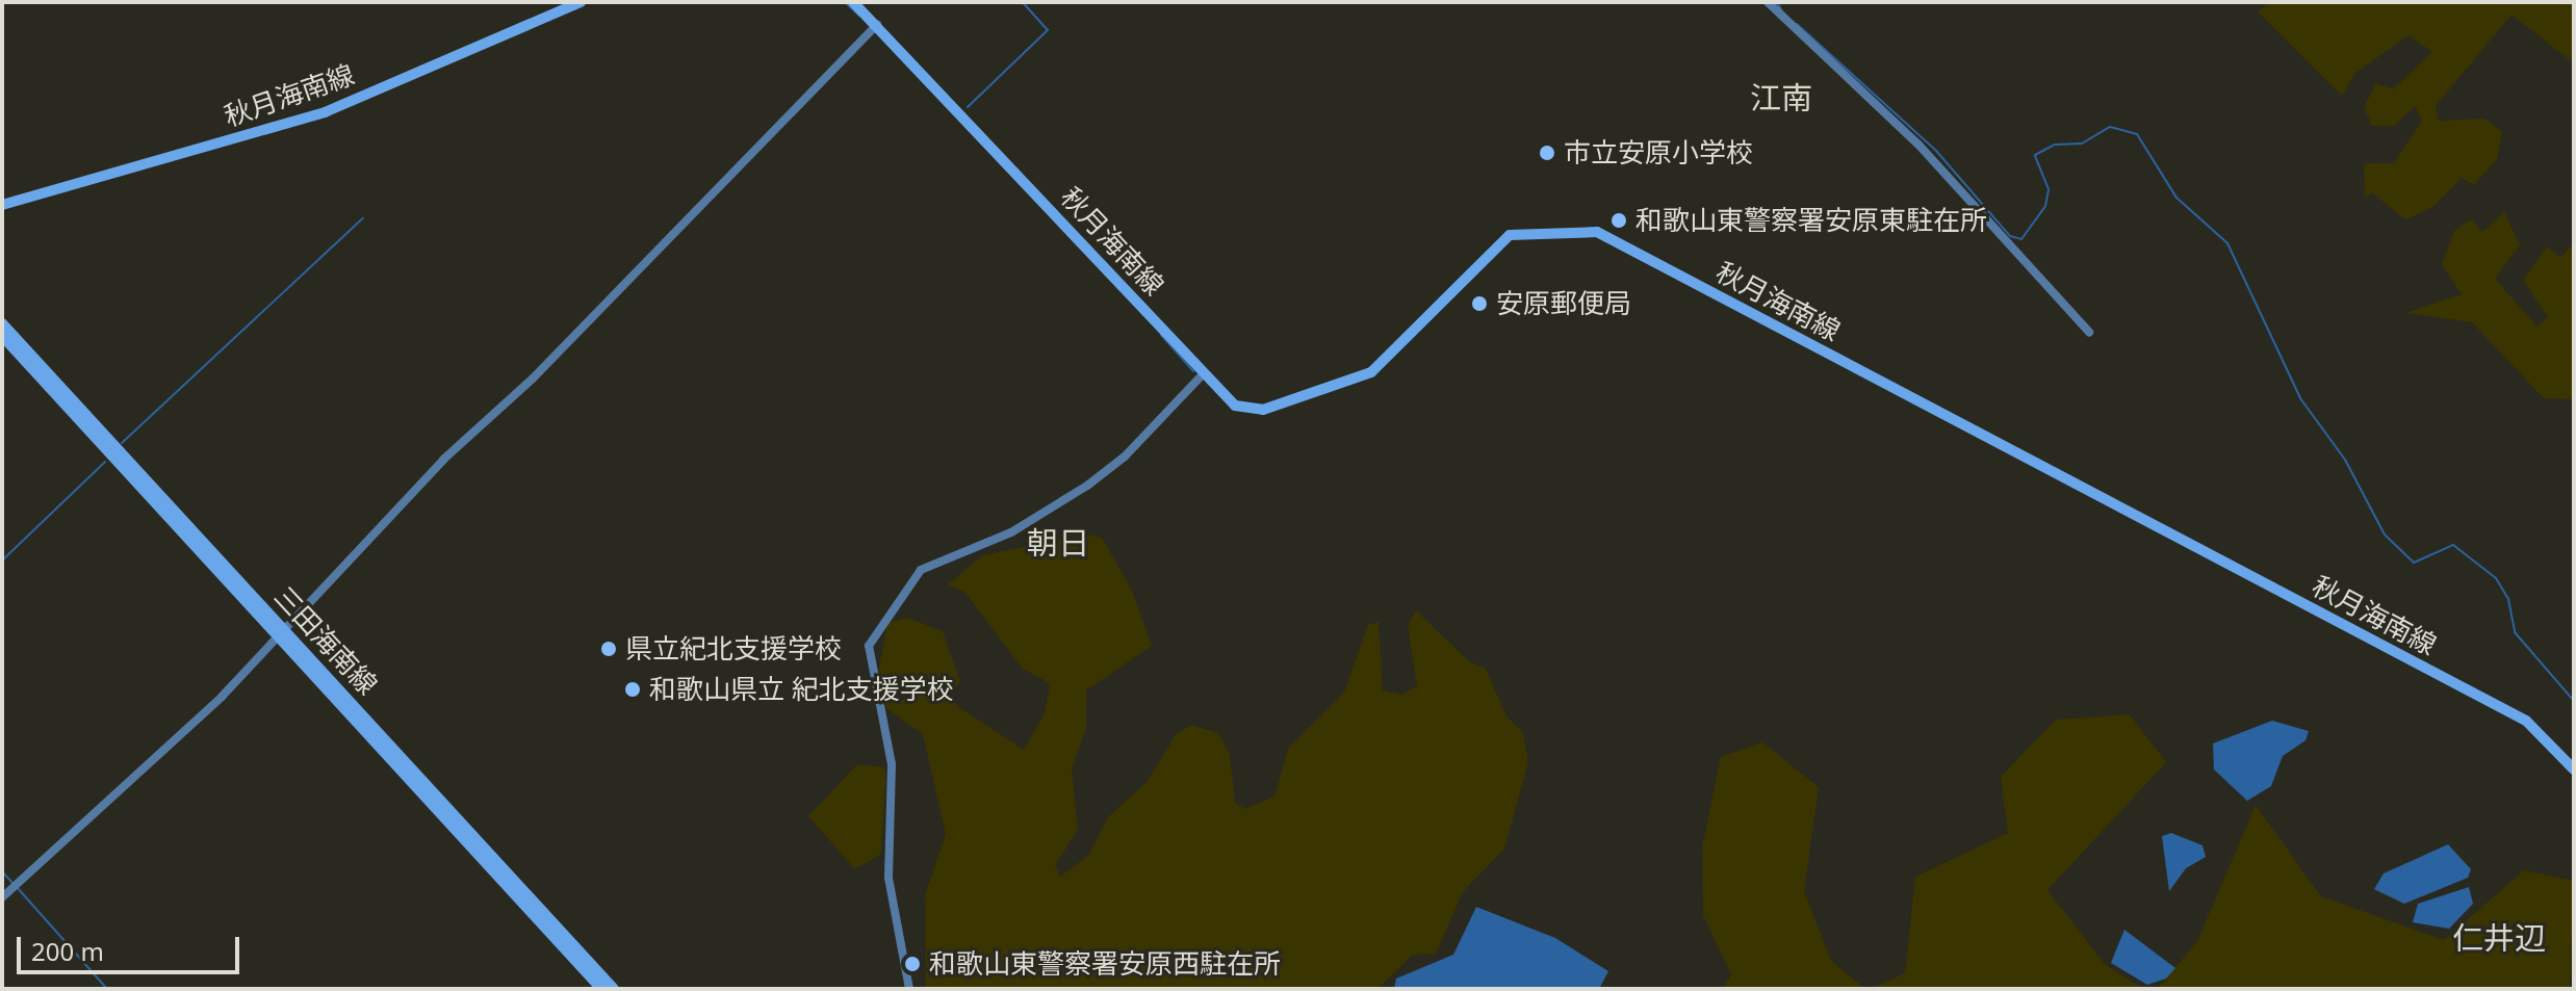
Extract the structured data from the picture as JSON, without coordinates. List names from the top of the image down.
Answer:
{
  "streets": {
    "main road": ["秋月海南線", "三田海南線"]
  },
  "districts": ["江南", "朝日", "仁井辺"],
  "places": [
    "市立安原小学校",
    "和歌山東警察署安原東駐在所",
    "安原郵便局",
    "県立紀北支援学校",
    "和歌山県立 紀北支援学校",
    "和歌山東警察署安原西駐在所"
  ],
  "scale_bar": "200 m"
}
